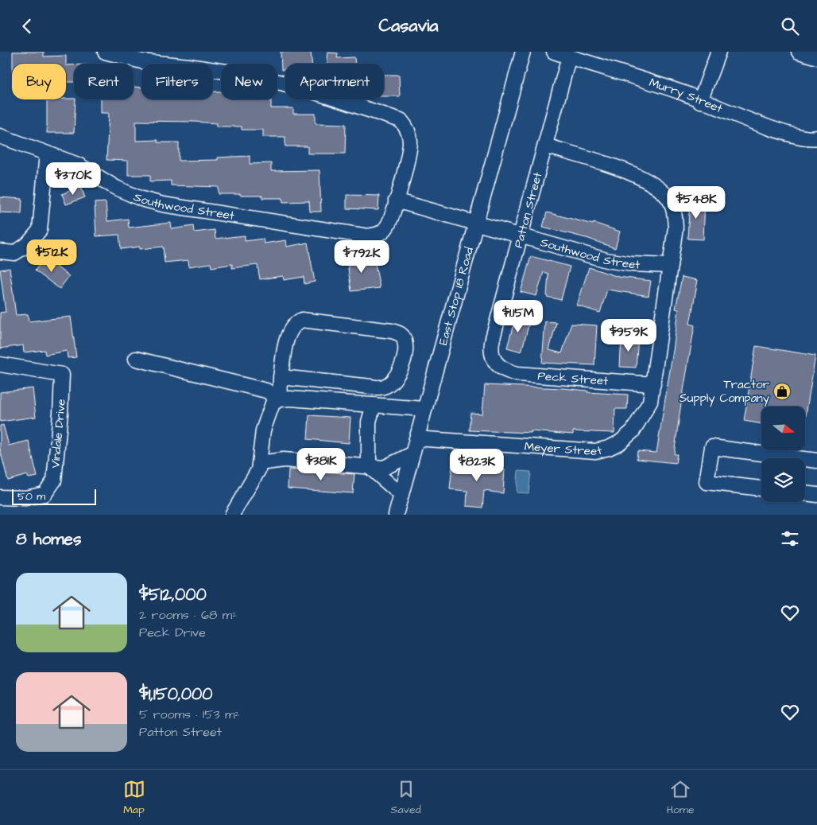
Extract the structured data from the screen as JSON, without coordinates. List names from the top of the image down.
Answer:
{
  "streets": {
    "street": [
      "Murry Street",
      "Southwood Street",
      "Patton Street",
      "East Stop 18 Road",
      "Peck Street",
      "Vindale Drive",
      "Meyer Street"
    ]
  },
  "crossings": [
    ["Murry Street", "Patton Street"],
    ["Southwood Street", "Patton Street"],
    ["Southwood Street", "East Stop 18 Road"],
    ["Patton Street", "Peck Street"],
    ["East Stop 18 Road", "Meyer Street"],
    ["Peck Street", "Meyer Street"]
  ],
  "places": {
    "shop": ["Tractor Supply Company"]
  },
  "scale_bar": "50 m",
  "north": "right",
  "page": {
    "header": "Casavia",
    "chip": [
      "Buy",
      "Rent",
      "Filters",
      "New",
      "Apartment"
    ],
    "price": [
      "$370K",
      "$548K",
      "$512K",
      "$792K",
      "$1.15M",
      "$959K",
      "$381K",
      "$823K"
    ],
    "scale": "50 m",
    "heading": "8 homes",
    "list": [
      {
        "name": "$512,000",
        "note": "2 rooms · 68 m² · Peck Drive"
      },
      {
        "name": "$1,150,000",
        "note": "5 rooms · 153 m² · Patton Street"
      }
    ],
    "tabs": ["Map", "Saved", "Home"]
  }
}
